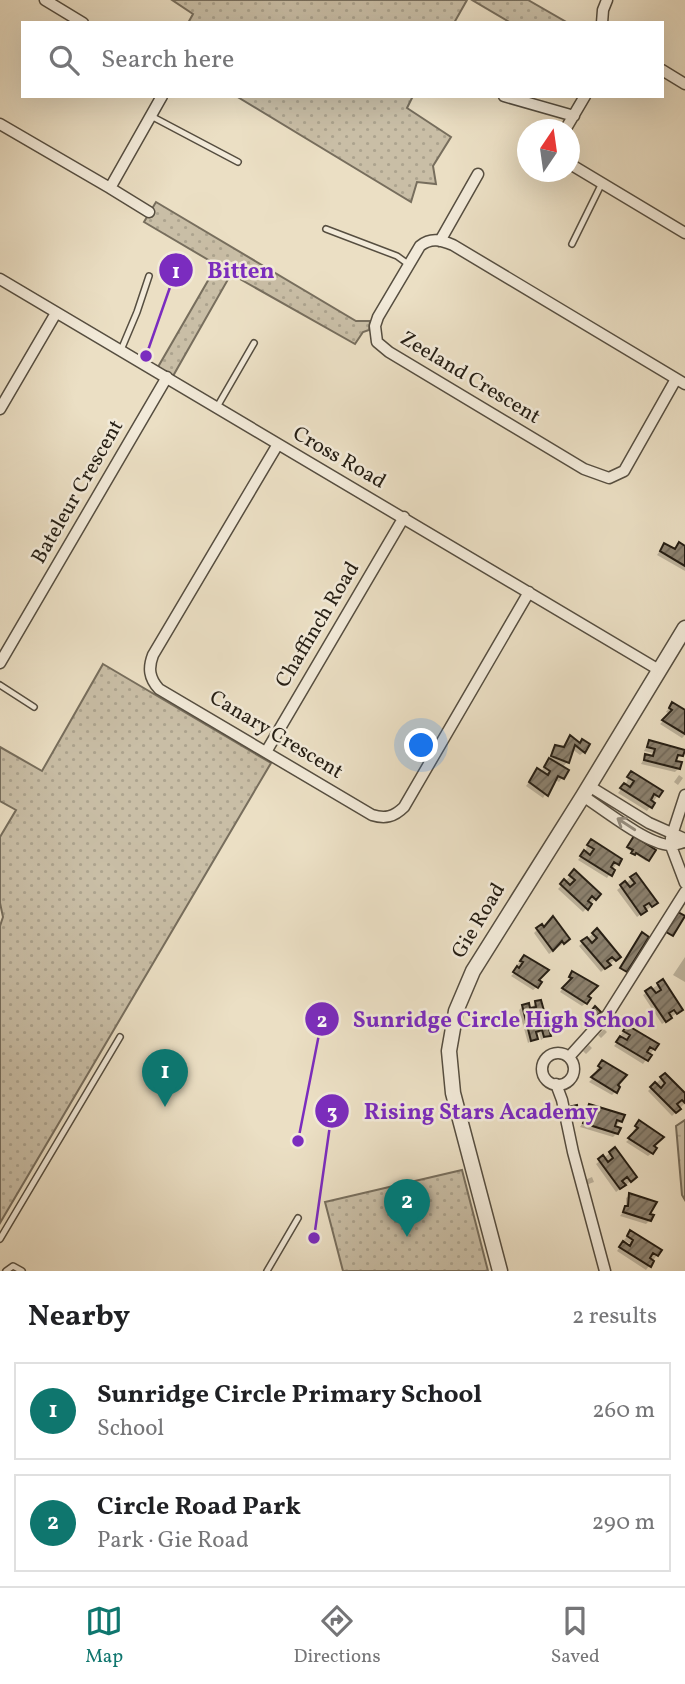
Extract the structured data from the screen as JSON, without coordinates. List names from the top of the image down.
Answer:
{
  "streets": {
    "street": [
      "Zeeland Crescent",
      "Cross Road",
      "Bateleur Crescent",
      "Chaffinch Road",
      "Canary Crescent",
      "Gie Road"
    ]
  },
  "crossings": [
    ["Cross Road", "Bateleur Crescent"],
    ["Cross Road", "Chaffinch Road"],
    ["Cross Road", "Canary Crescent"],
    ["Cross Road", "Gie Road"],
    ["Chaffinch Road", "Canary Crescent"]
  ],
  "places": ["Bitten", "Sunridge Circle High School", "Rising Stars Academy"],
  "north": "top",
  "page": {
    "search": "Search here",
    "pins": ["1", "2"],
    "heading": ["Nearby", "2 results"],
    "list": [
      {
        "mark": "1",
        "name": "Sunridge Circle Primary School",
        "note": "School",
        "value": "260 m"
      },
      {
        "mark": "2",
        "name": "Circle Road Park",
        "note": "Park · Gie Road",
        "value": "290 m"
      }
    ],
    "nav": ["Map", "Directions", "Saved"]
  }
}
